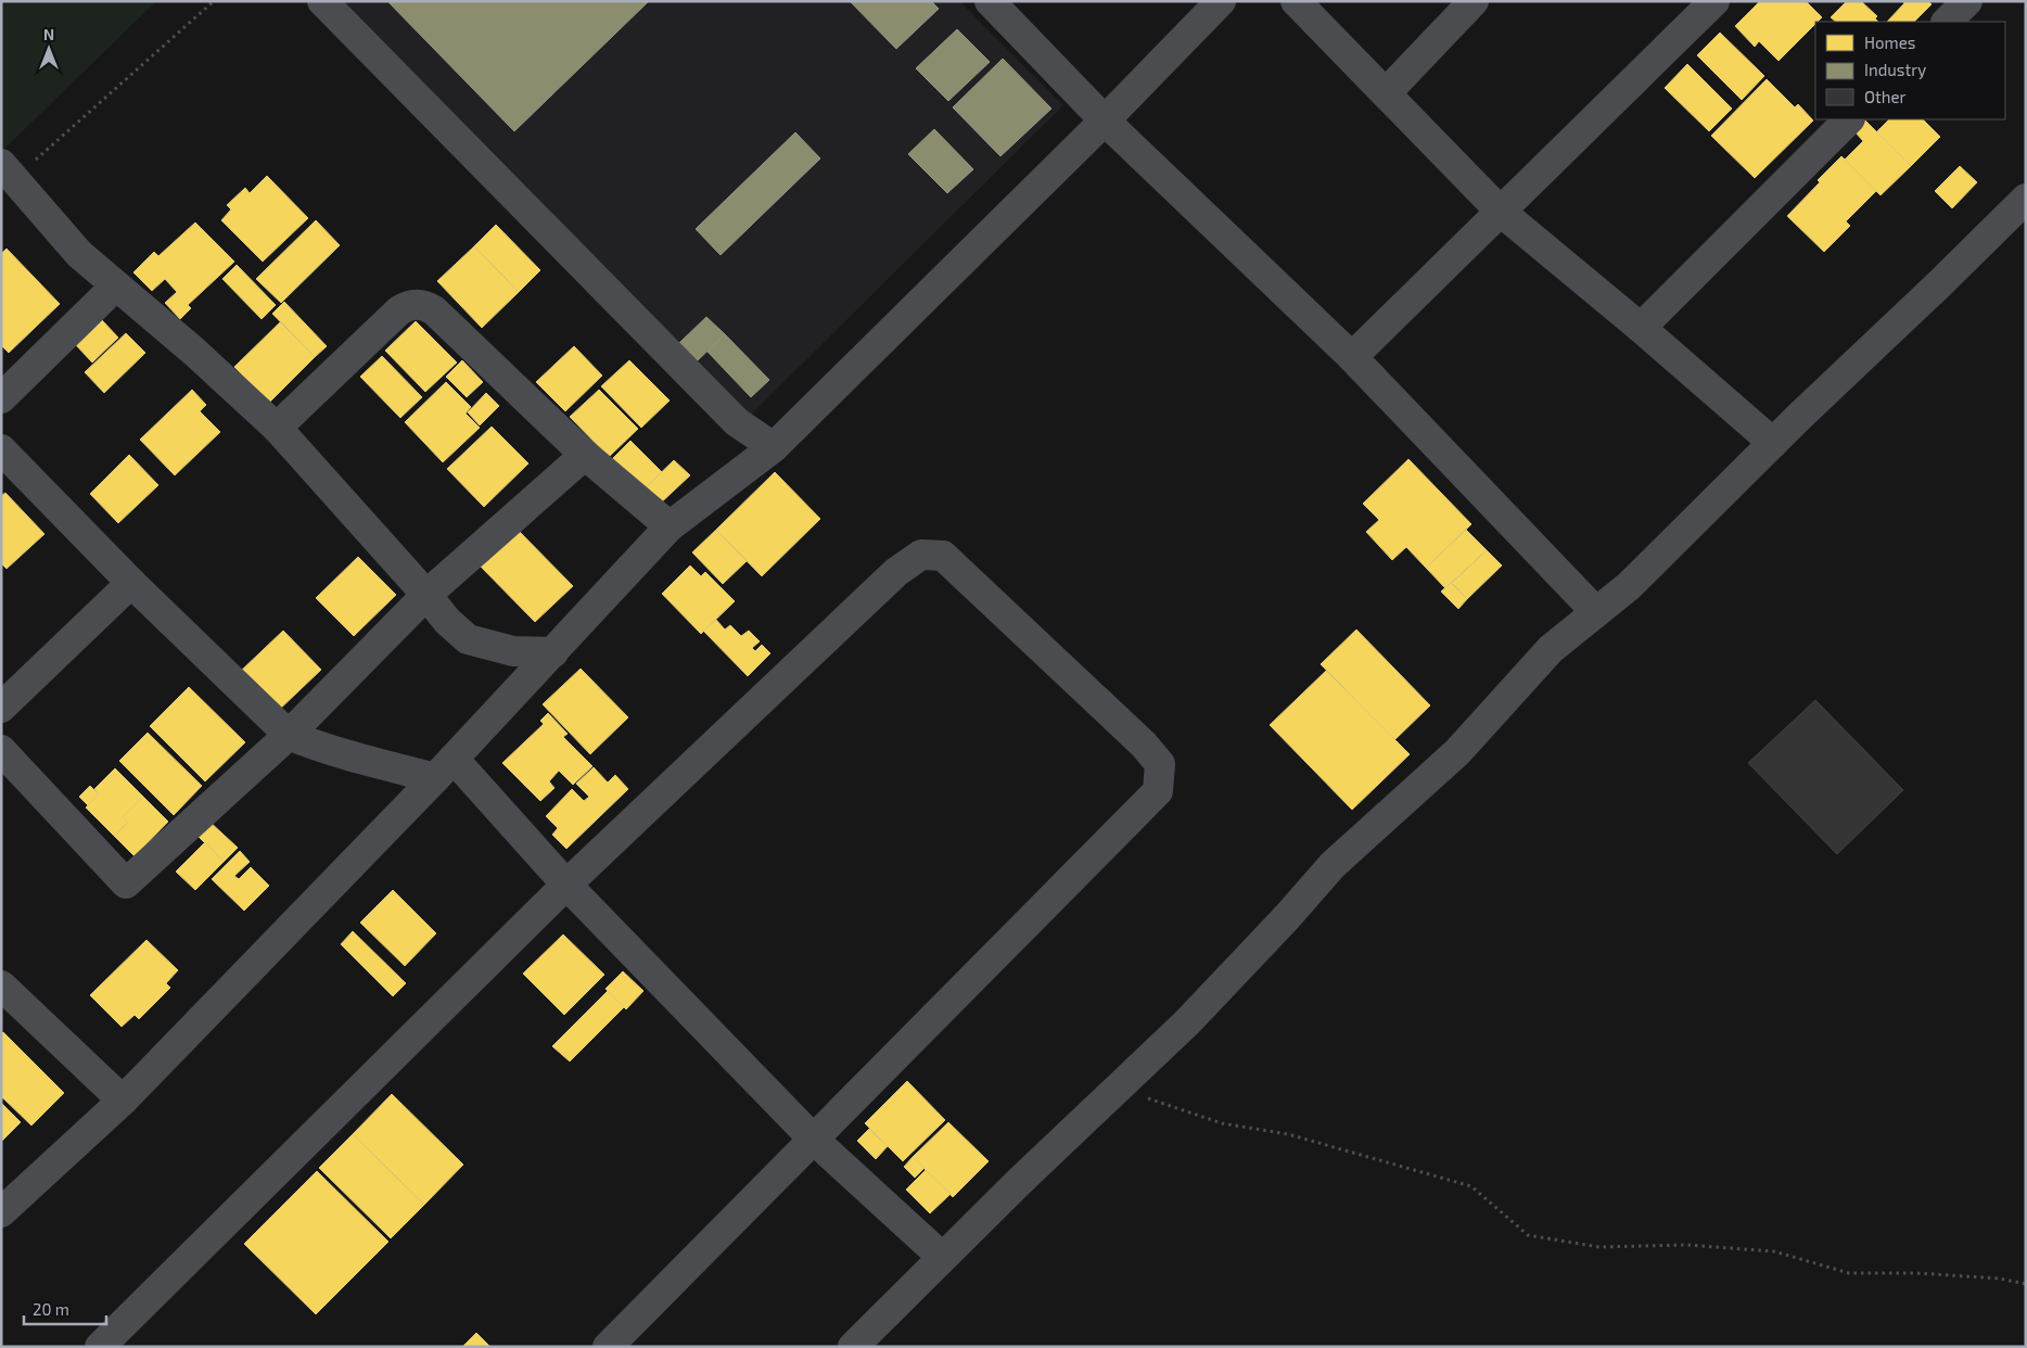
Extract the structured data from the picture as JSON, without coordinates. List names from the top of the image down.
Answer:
{
  "legend": ["Homes", "Industry", "Other"],
  "scale_bar": "20 m",
  "north": "top"
}
